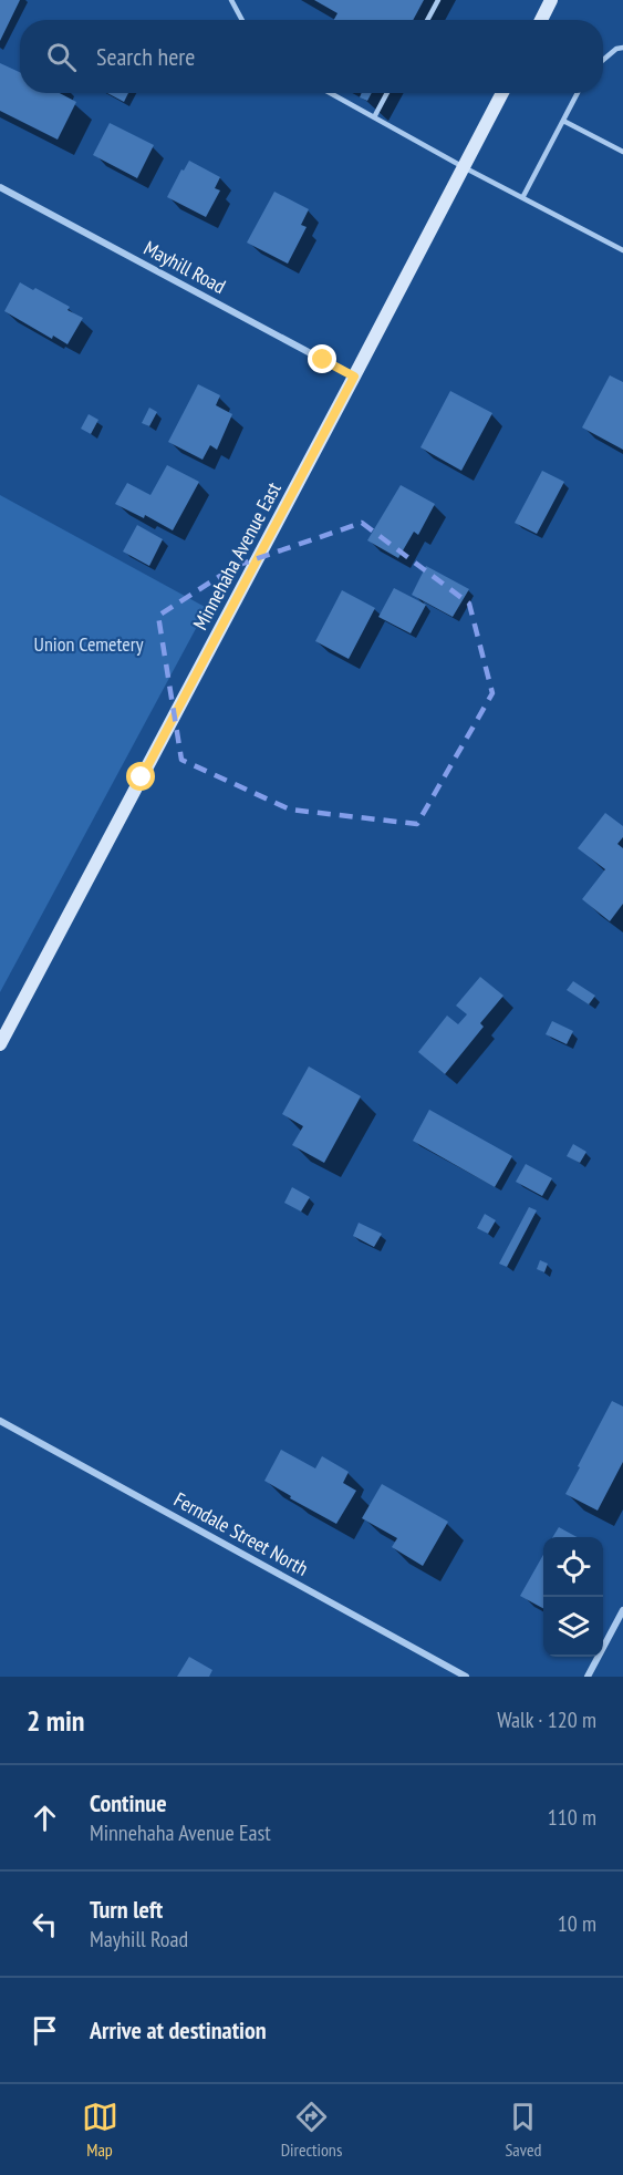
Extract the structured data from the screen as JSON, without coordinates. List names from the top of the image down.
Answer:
{
  "streets": {
    "main road": ["Minnehaha Avenue East"],
    "street": ["Mayhill Road", "Ferndale Street North"]
  },
  "crossings": [
    ["Mayhill Road", "Minnehaha Avenue East"]
  ],
  "parks": ["Union Cemetery"],
  "page": {
    "search": "Search here",
    "heading": ["2 min", "Walk · 120 m"],
    "list": [
      ["Continue", "Minnehaha Avenue East", "110 m"],
      ["Turn left", "Mayhill Road", "10 m"],
      "Arrive at destination"
    ],
    "nav": ["Map", "Directions", "Saved"]
  }
}
